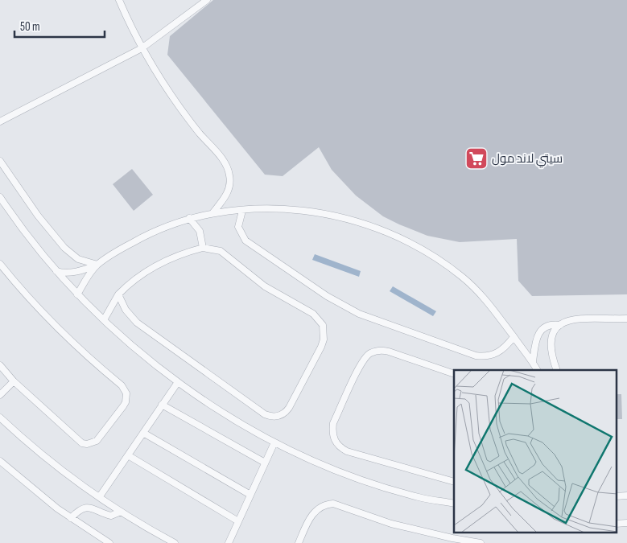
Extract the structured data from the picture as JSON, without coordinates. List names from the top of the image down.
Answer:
{
  "places": {
    "supermarket": ["سيتي لاند مول"]
  },
  "scale_bar": "50 m"
}
